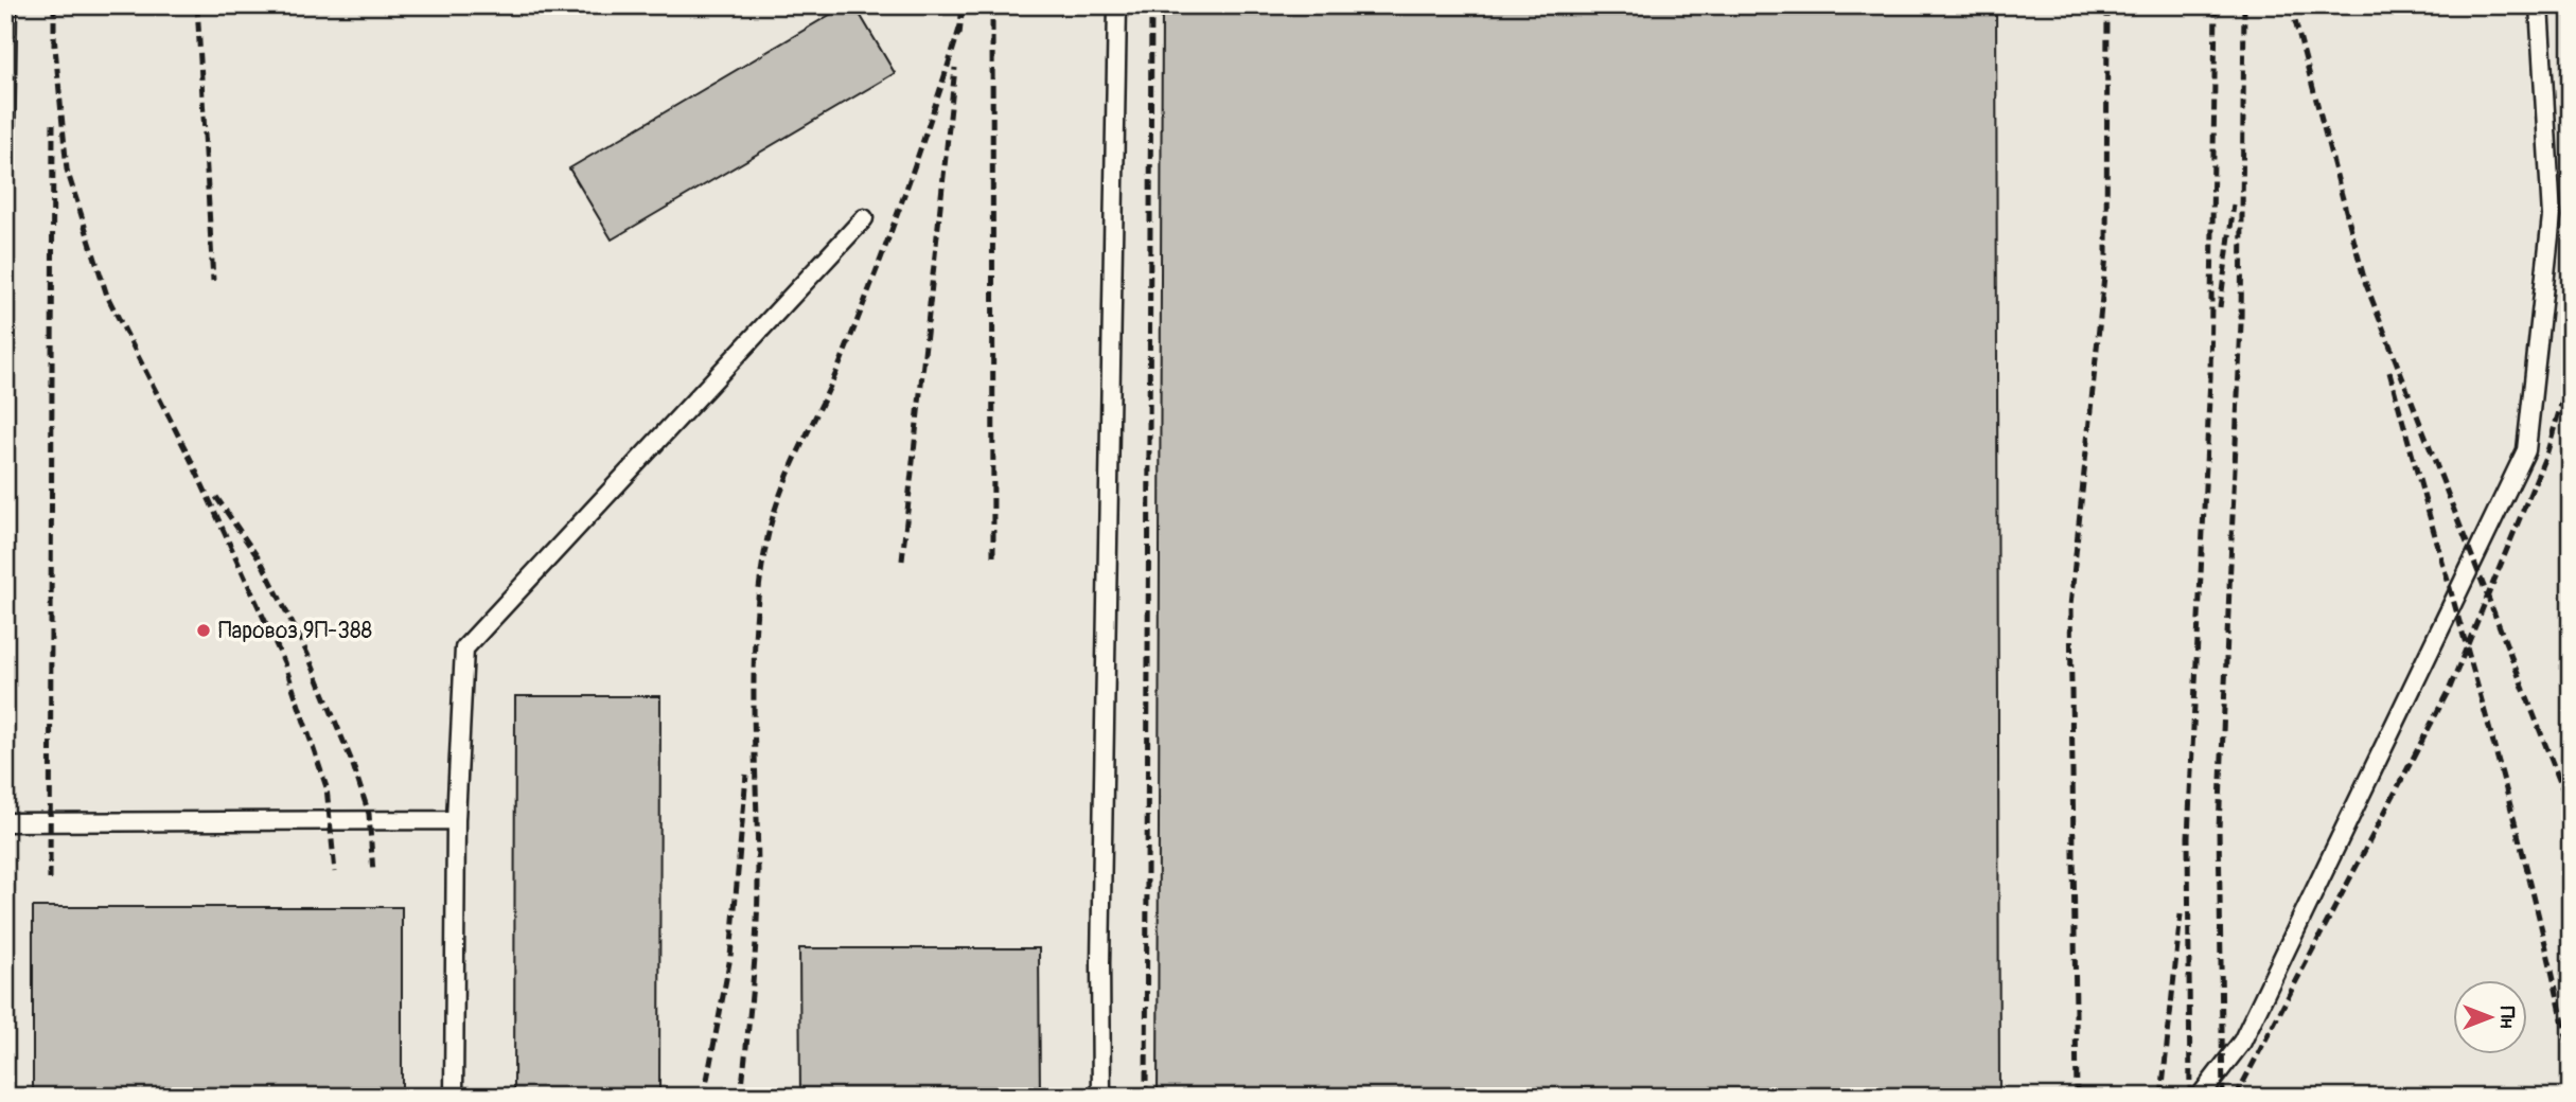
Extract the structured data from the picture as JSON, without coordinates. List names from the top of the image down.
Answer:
{
  "places": ["Паровоз 9П-388"],
  "north": "right"
}
